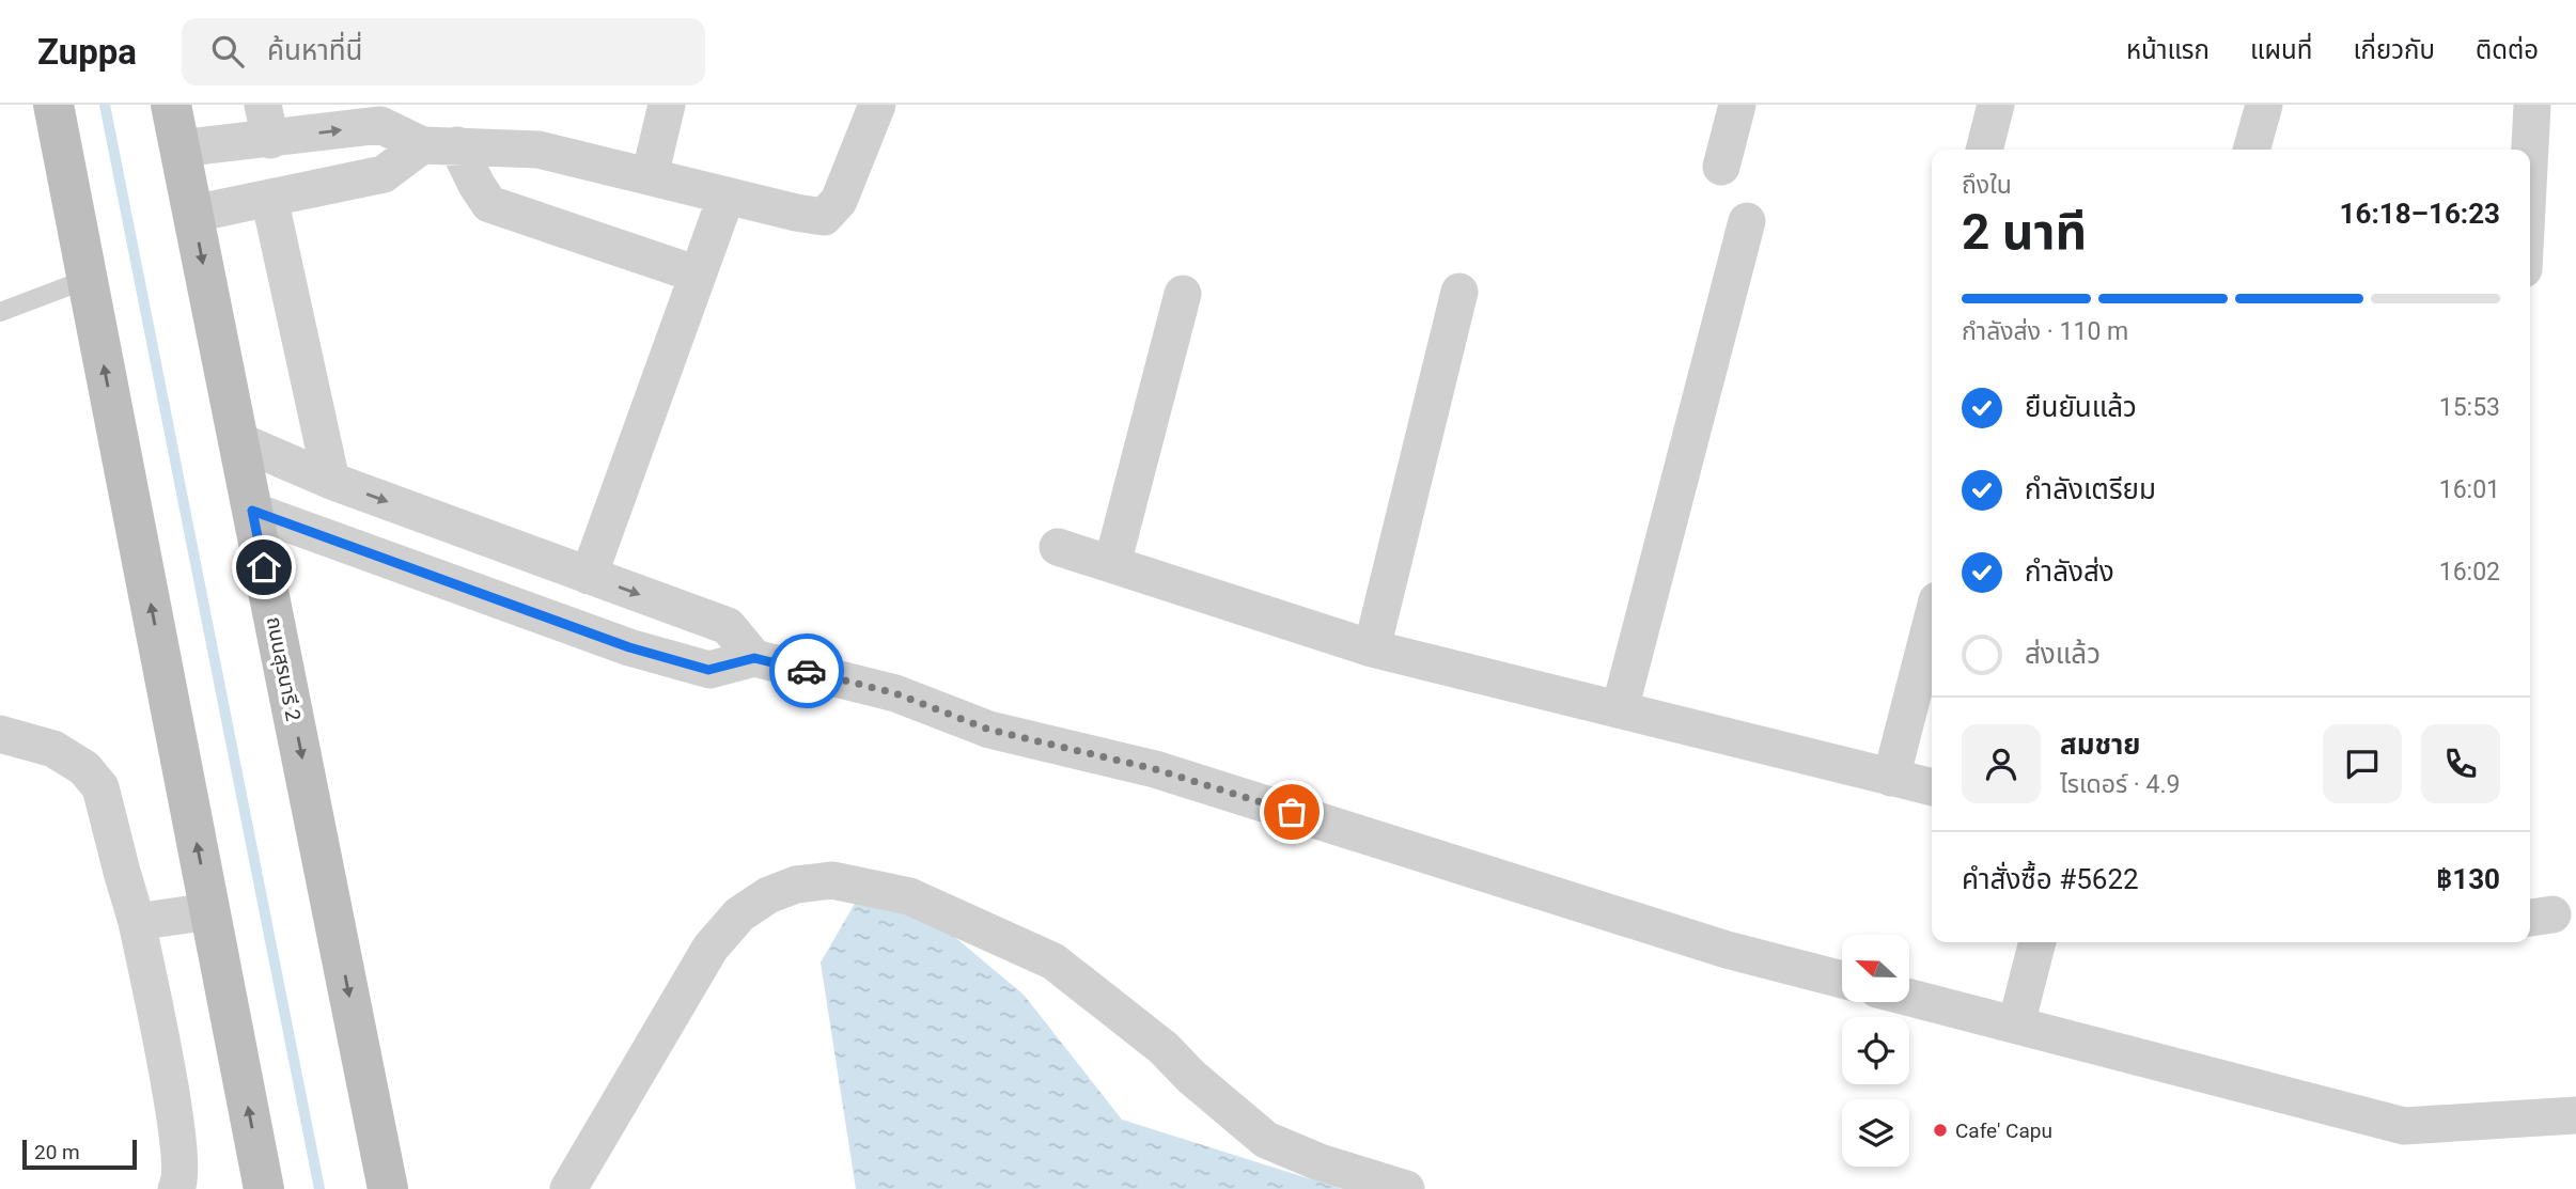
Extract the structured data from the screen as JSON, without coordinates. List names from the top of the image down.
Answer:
{
  "streets": {
    "main road": ["ถนนสุรนารี 2"]
  },
  "places": ["Cafe' Capu"],
  "scale_bar": "20 m",
  "north": "left",
  "page": {
    "header": "Zuppa",
    "search": "ค้นหาที่นี่",
    "nav": [
      "หน้าแรก",
      "แผนที่",
      "เกี่ยวกับ",
      "ติดต่อ"
    ],
    "heading": ["2 นาที", "ถึงใน", "16:18–16:23"],
    "panel": [
      "สมชาย",
      "ไรเดอร์ · 4.9",
      "คำสั่งซื้อ #5622",
      "฿130"
    ],
    "bar": "กำลังส่ง · 110 m",
    "list": [
      ["ยืนยันแล้ว", "15:53"],
      ["กำลังเตรียม", "16:01"],
      ["กำลังส่ง", "16:02"],
      "ส่งแล้ว"
    ],
    "scale": "20 m"
  }
}
